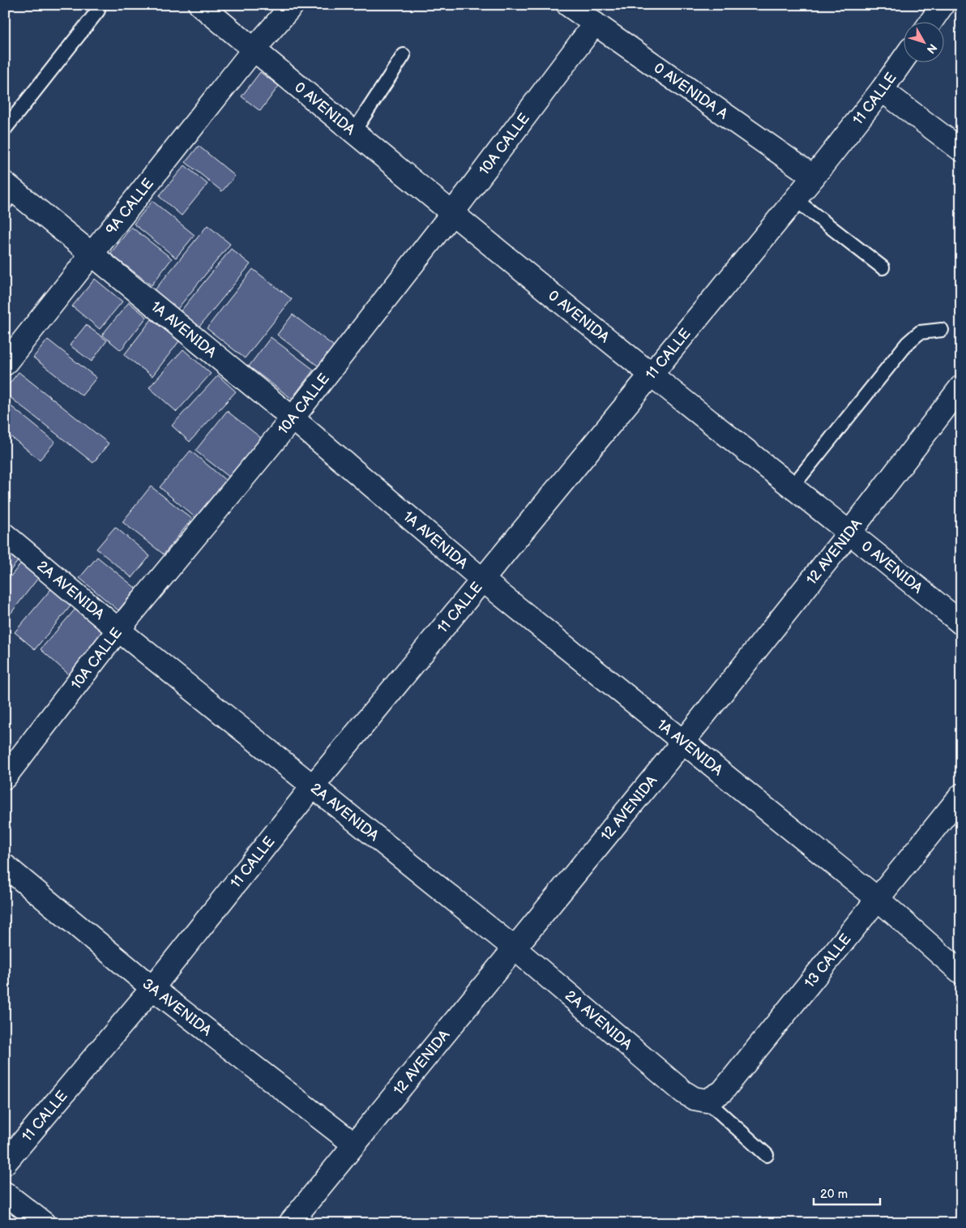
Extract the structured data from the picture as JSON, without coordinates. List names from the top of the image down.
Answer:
{
  "streets": {
    "street": [
      "0 AVENIDA A",
      "11 CALLE",
      "0 AVENIDA",
      "10A CALLE",
      "9A CALLE",
      "1A AVENIDA",
      "12 AVENIDA",
      "2A AVENIDA",
      "13 CALLE",
      "3A AVENIDA"
    ]
  },
  "crossings": [
    ["0 AVENIDA A", "11 CALLE"],
    ["0 AVENIDA A", "10A CALLE"],
    ["11 CALLE", "0 AVENIDA"],
    ["11 CALLE", "1A AVENIDA"],
    ["11 CALLE", "2A AVENIDA"],
    ["11 CALLE", "3A AVENIDA"],
    ["0 AVENIDA", "10A CALLE"],
    ["0 AVENIDA", "9A CALLE"],
    ["0 AVENIDA", "12 AVENIDA"],
    ["10A CALLE", "1A AVENIDA"],
    ["10A CALLE", "2A AVENIDA"],
    ["9A CALLE", "1A AVENIDA"],
    ["1A AVENIDA", "12 AVENIDA"],
    ["1A AVENIDA", "13 CALLE"],
    ["12 AVENIDA", "2A AVENIDA"],
    ["12 AVENIDA", "3A AVENIDA"],
    ["2A AVENIDA", "13 CALLE"]
  ],
  "scale_bar": "20 m",
  "north": "bottom right"
}
